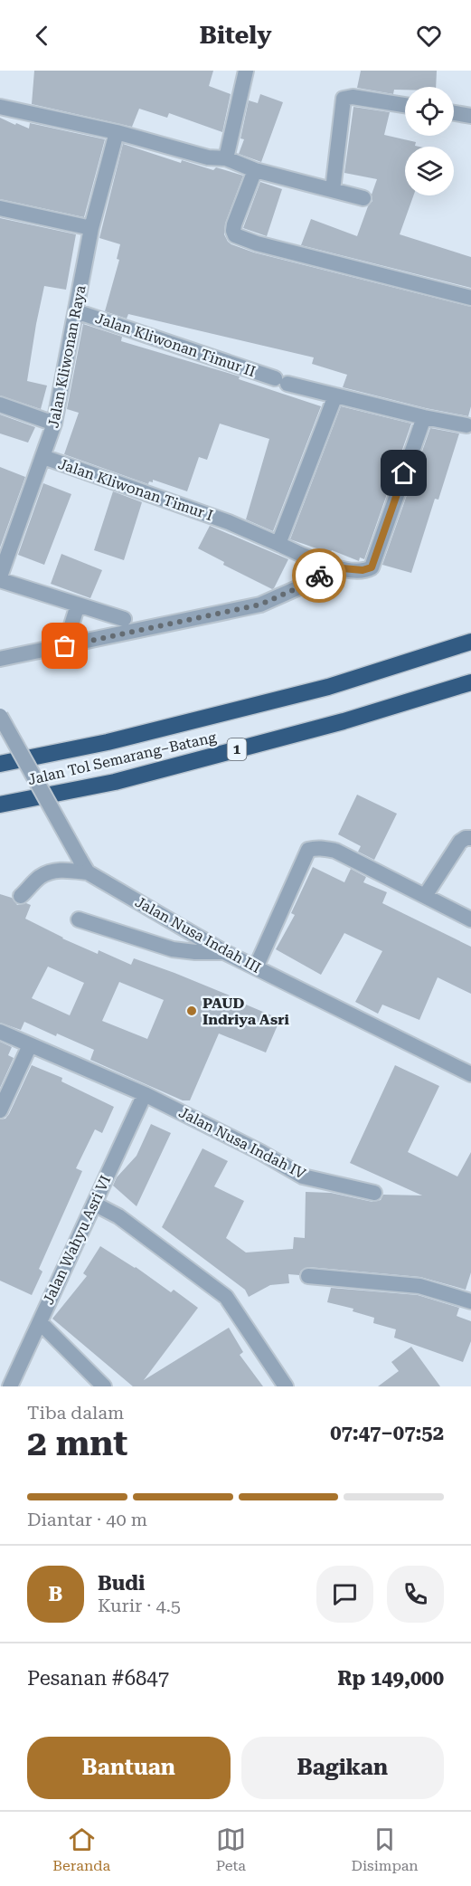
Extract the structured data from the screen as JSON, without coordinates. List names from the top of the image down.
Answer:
{
  "streets": {
    "highway": ["1", "Jalan Tol Semarang–Batang"],
    "street": [
      "Jalan Kliwonan Timur II",
      "Jalan Kliwonan Raya",
      "Jalan Kliwonan Timur I",
      "Jalan Nusa Indah III",
      "Jalan Nusa Indah IV",
      "Jalan Wahyu Asri VI"
    ]
  },
  "crossings": [
    ["Jalan Kliwonan Timur II", "Jalan Kliwonan Raya"],
    ["Jalan Kliwonan Timur II", "Jalan Kliwonan Timur I"],
    ["Jalan Kliwonan Raya", "Jalan Kliwonan Timur I"],
    ["Jalan Nusa Indah IV", "Jalan Wahyu Asri VI"]
  ],
  "places": ["PAUD Indriya Asri"],
  "page": {
    "header": "Bitely",
    "heading": ["2 mnt", "Tiba dalam", "07:47–07:52"],
    "panel": [
      "Budi",
      "Kurir · 4.5",
      "Pesanan #6847",
      "Rp 149,000"
    ],
    "bar": "Diantar · 40 m",
    "round": "B",
    "buttons": ["Bantuan", "Bagikan"],
    "tabs": ["Beranda", "Peta", "Disimpan"]
  }
}
